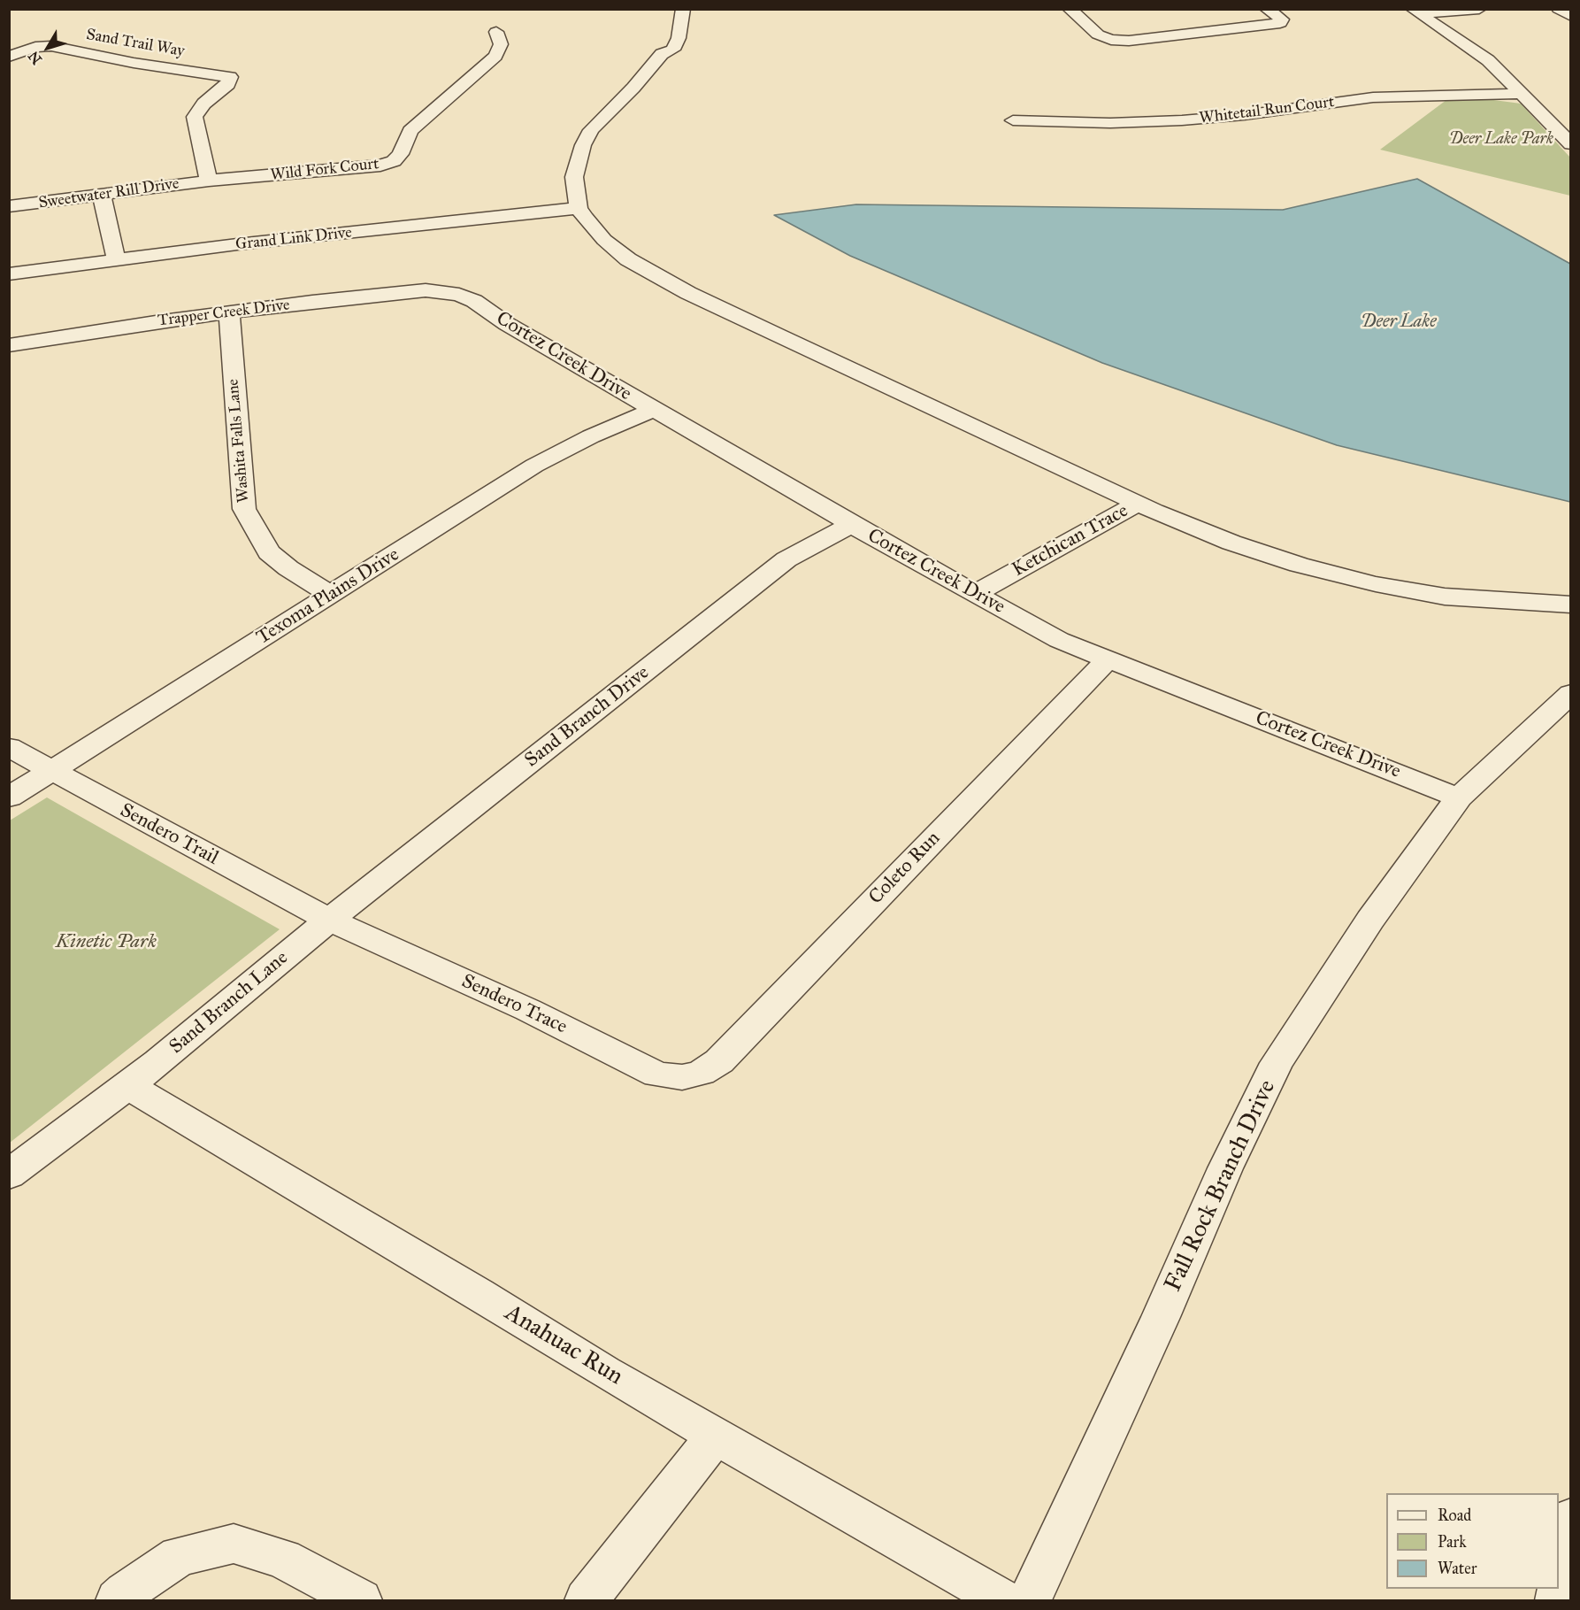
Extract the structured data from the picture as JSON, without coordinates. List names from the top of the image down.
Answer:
{
  "streets": {
    "street": [
      "Sand Trail Way",
      "Whitetail Run Court",
      "Wild Fork Court",
      "Sweetwater Rill Drive",
      "Grand Link Drive",
      "Trapper Creek Drive",
      "Cortez Creek Drive",
      "Washita Falls Lane",
      "Ketchican Trace",
      "Texoma Plains Drive",
      "Sand Branch Drive",
      "Sendero Trail",
      "Coleto Run",
      "Sand Branch Lane",
      "Sendero Trace",
      "Fall Rock Branch Drive",
      "Anahuac Run"
    ]
  },
  "crossings": [
    ["Sand Trail Way", "Wild Fork Court"],
    ["Sand Trail Way", "Sweetwater Rill Drive"],
    ["Wild Fork Court", "Sweetwater Rill Drive"],
    ["Trapper Creek Drive", "Cortez Creek Drive"],
    ["Trapper Creek Drive", "Washita Falls Lane"],
    ["Cortez Creek Drive", "Ketchican Trace"],
    ["Cortez Creek Drive", "Texoma Plains Drive"],
    ["Cortez Creek Drive", "Sand Branch Drive"],
    ["Cortez Creek Drive", "Coleto Run"],
    ["Cortez Creek Drive", "Fall Rock Branch Drive"],
    ["Washita Falls Lane", "Texoma Plains Drive"],
    ["Texoma Plains Drive", "Sendero Trail"],
    ["Sand Branch Drive", "Sendero Trail"],
    ["Sand Branch Drive", "Sand Branch Lane"],
    ["Sand Branch Drive", "Sendero Trace"],
    ["Sendero Trail", "Sand Branch Lane"],
    ["Sendero Trail", "Sendero Trace"],
    ["Coleto Run", "Sendero Trace"],
    ["Sand Branch Lane", "Sendero Trace"],
    ["Sand Branch Lane", "Anahuac Run"]
  ],
  "water": ["Deer Lake"],
  "parks": ["Deer Lake Park", "Kinetic Park"],
  "legend": ["Road", "Park", "Water"],
  "north": "bottom left"
}
